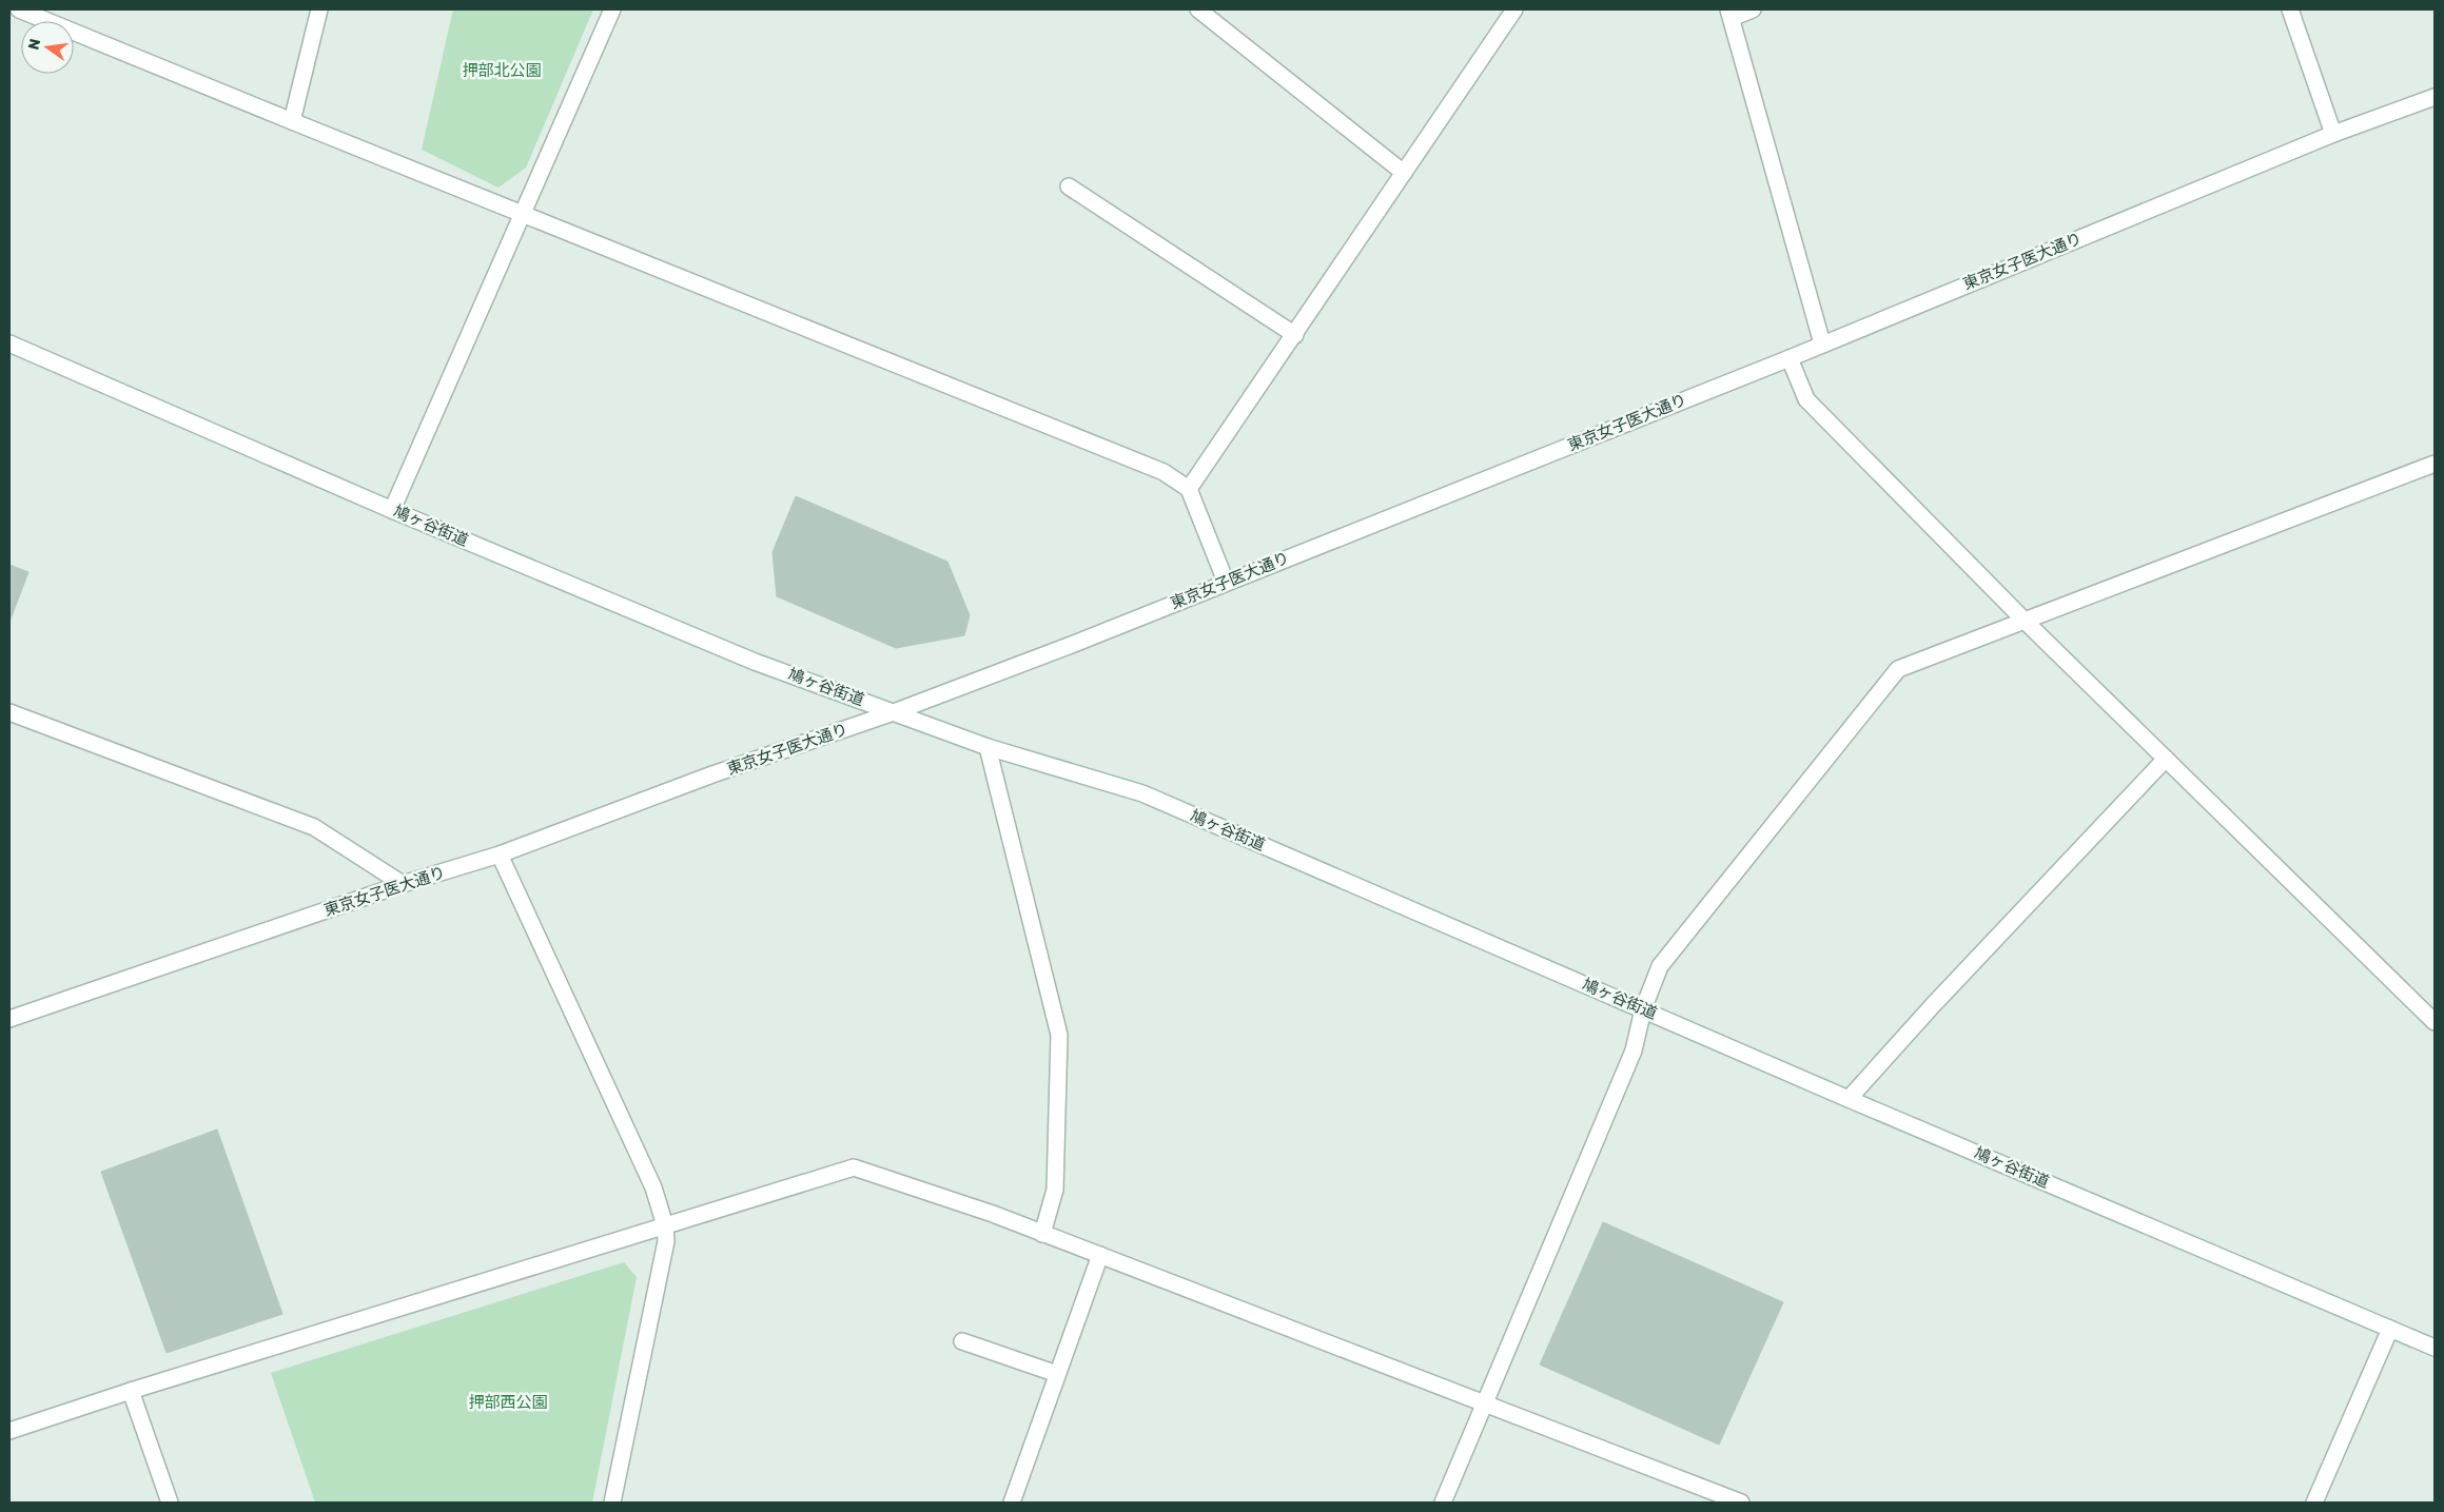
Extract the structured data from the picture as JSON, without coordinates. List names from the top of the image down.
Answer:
{
  "streets": {
    "street": ["東京女子医大通り", "鳩ヶ谷街道"]
  },
  "crossings": [
    ["東京女子医大通り", "鳩ヶ谷街道"]
  ],
  "parks": ["押部北公園", "押部西公園"],
  "north": "left"
}
